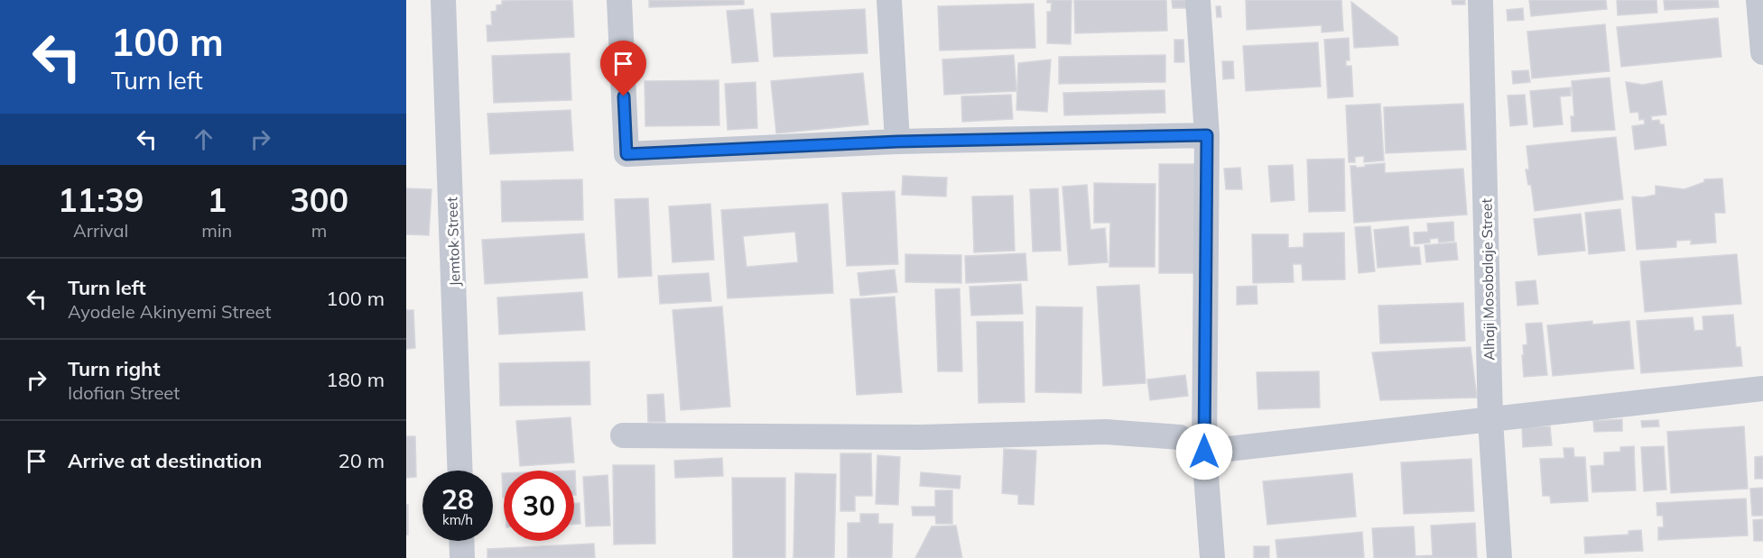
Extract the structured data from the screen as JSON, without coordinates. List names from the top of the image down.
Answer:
{
  "streets": {
    "street": ["Jemtok Street", "Alhaji Mosobalaje Street"]
  },
  "page": {
    "turn": ["100 m", "Turn left"],
    "eta": [
      "11:39",
      "Arrival",
      "1",
      "min",
      "300",
      "m"
    ],
    "list": [
      {
        "name": "Turn left",
        "note": "Ayodele Akinyemi Street",
        "value": "100 m"
      },
      {
        "name": "Turn right",
        "note": "Idofian Street",
        "value": "180 m"
      },
      {
        "name": "Arrive at destination",
        "value": "20 m"
      }
    ],
    "speed": "28 km/h",
    "limit": "30"
  }
}
